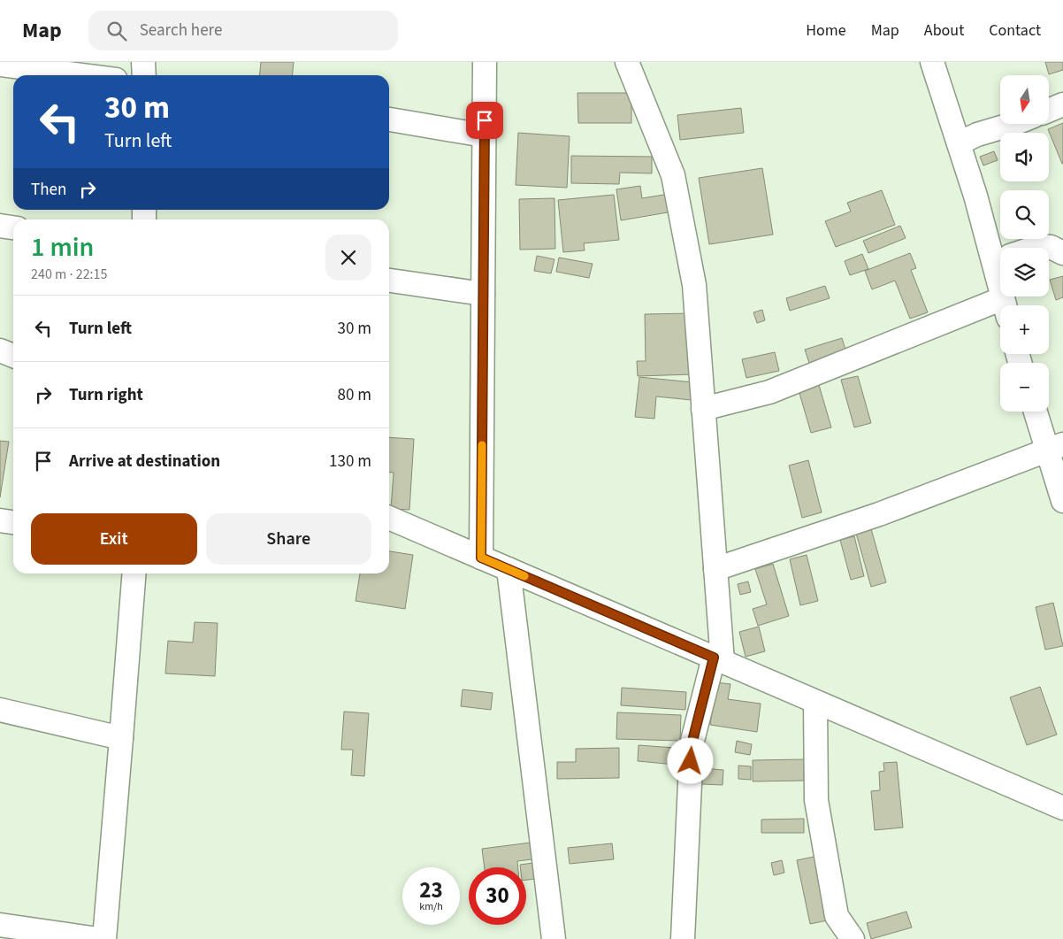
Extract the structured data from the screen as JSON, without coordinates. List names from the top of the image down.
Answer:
{
  "north": "bottom",
  "page": {
    "header": "Map",
    "search": "Search here",
    "nav": [
      "Home",
      "Map",
      "About",
      "Contact"
    ],
    "map_buttons": ["+", "−"],
    "turn": ["30 m", "Turn left"],
    "then": "Then",
    "heading": ["1 min", "240 m · 22:15"],
    "list": [
      {
        "name": "Turn left",
        "value": "30 m"
      },
      {
        "name": "Turn right",
        "value": "80 m"
      },
      {
        "name": "Arrive at destination",
        "value": "130 m"
      }
    ],
    "buttons": ["Exit", "Share"],
    "speed": "23 km/h",
    "limit": "30"
  }
}
